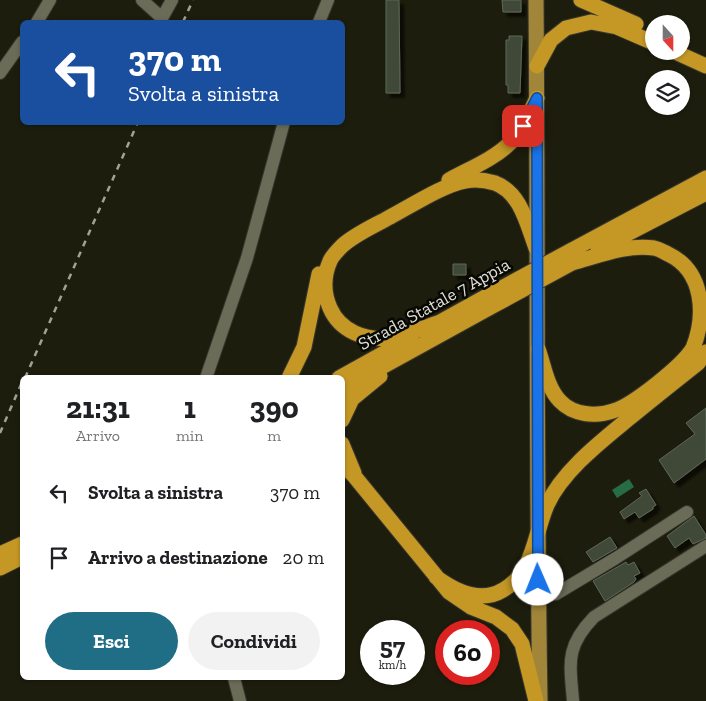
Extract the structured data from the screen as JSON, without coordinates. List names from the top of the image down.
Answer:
{
  "streets": {
    "highway": ["Strada Statale 7 Appia"]
  },
  "north": "bottom",
  "page": {
    "turn": ["370 m", "Svolta a sinistra"],
    "eta": [
      "21:31",
      "Arrivo",
      "1",
      "min",
      "390",
      "m"
    ],
    "list": [
      {
        "name": "Svolta a sinistra",
        "value": "370 m"
      },
      {
        "name": "Arrivo a destinazione",
        "value": "20 m"
      }
    ],
    "buttons": ["Esci", "Condividi"],
    "speed": "57 km/h",
    "limit": "60"
  }
}
